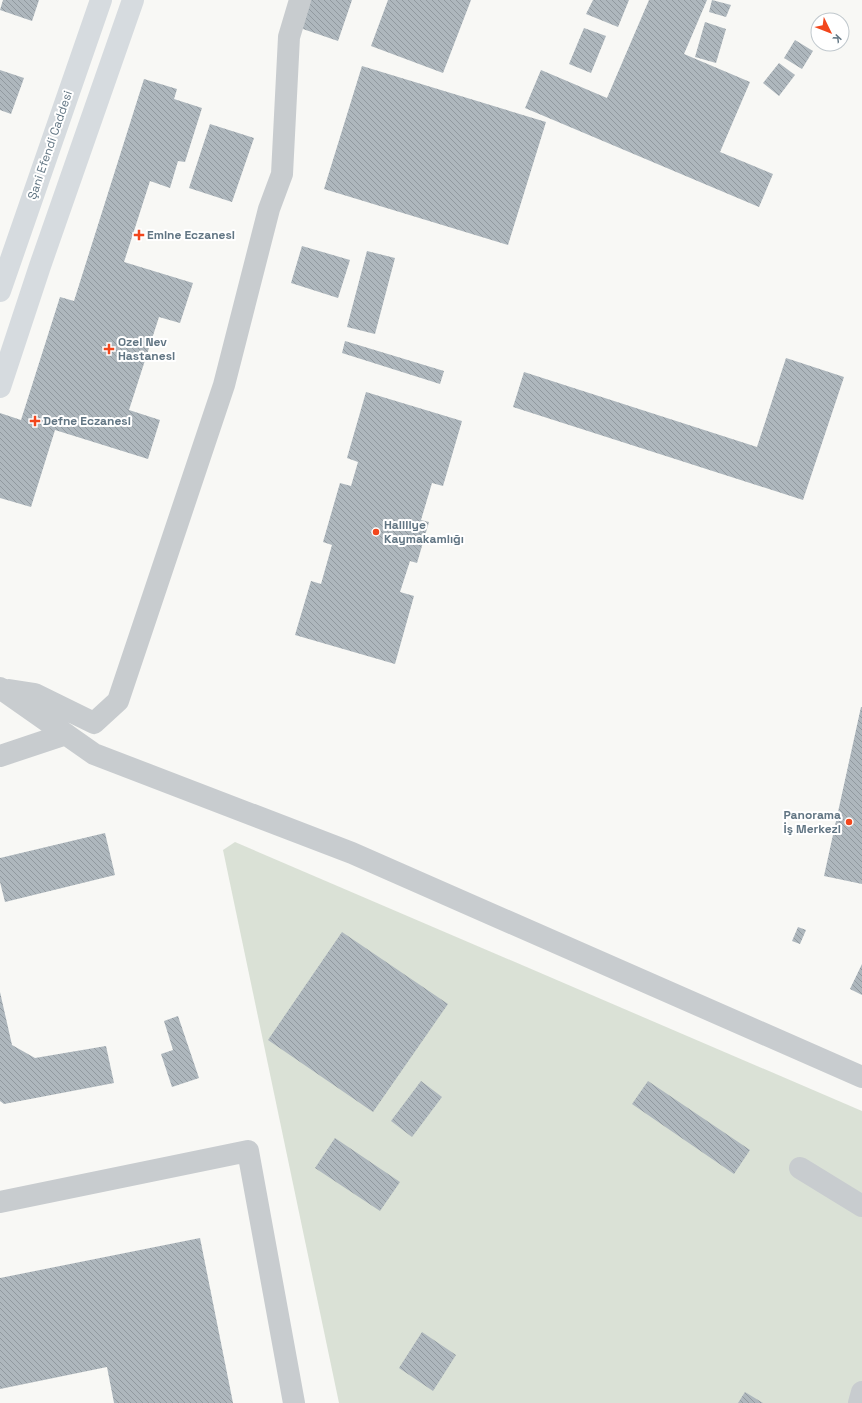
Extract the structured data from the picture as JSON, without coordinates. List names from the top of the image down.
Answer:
{
  "streets": {
    "main road": ["Şani Efendi Caddesi"]
  },
  "places": {
    "health": ["Emine Eczanesi", "Ozel Nev Hastanesi", "Defne Eczanesi"],
    "other": ["Haliliye Kaymakamlığı", "Panorama İş Merkezi"]
  },
  "north": "bottom right"
}
